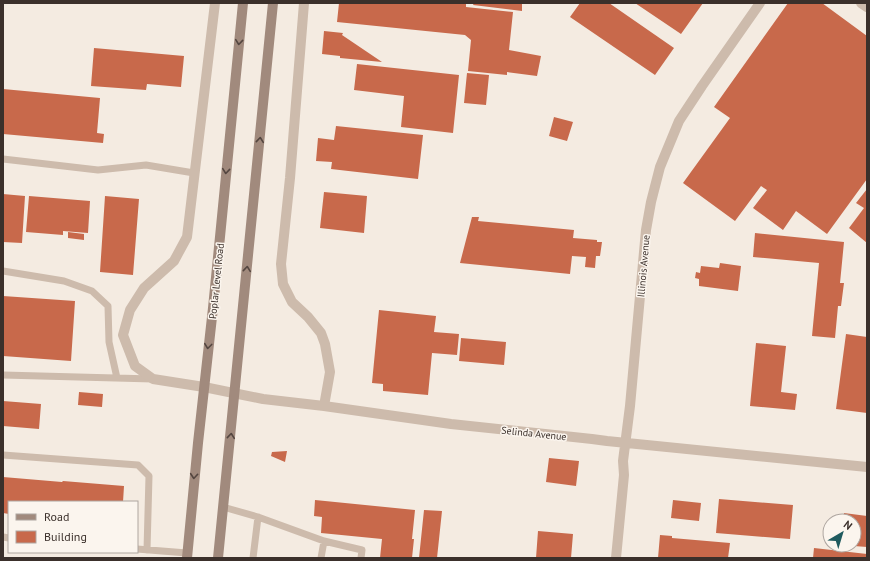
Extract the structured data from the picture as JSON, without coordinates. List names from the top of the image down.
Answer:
{
  "streets": {
    "main road": ["Poplar Level Road"],
    "street": ["Illinois Avenue", "Selinda Avenue"]
  },
  "crossings": [
    ["Illinois Avenue", "Selinda Avenue"],
    ["Poplar Level Road", "Selinda Avenue"]
  ],
  "legend": ["Road", "Building"],
  "north": "top right"
}
